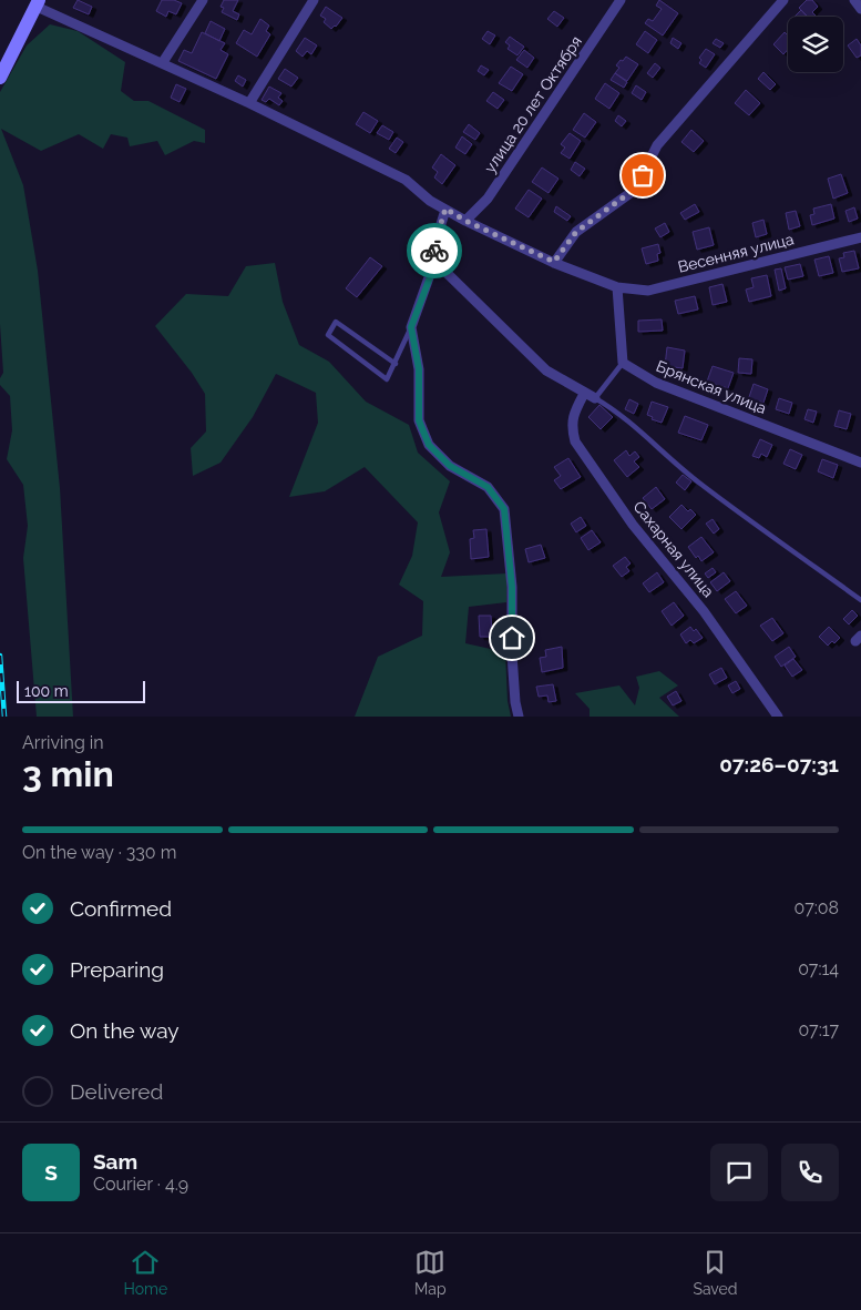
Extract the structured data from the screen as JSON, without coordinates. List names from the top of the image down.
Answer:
{
  "streets": {
    "street": [
      "улица 20 лет Октября",
      "Весенняя улица",
      "Брянская улица",
      "Сахарная улица"
    ]
  },
  "crossings": [
    ["улица 20 лет Октября", "Весенняя улица"]
  ],
  "scale_bar": "100 m",
  "page": {
    "scale": "100 m",
    "heading": ["3 min", "Arriving in", "07:26–07:31"],
    "panel": ["Sam", "Courier · 4.9"],
    "bar": "On the way · 330 m",
    "list": [
      ["Confirmed", "07:08"],
      ["Preparing", "07:14"],
      ["On the way", "07:17"],
      "Delivered"
    ],
    "round": "S",
    "tabs": ["Home", "Map", "Saved"]
  }
}
